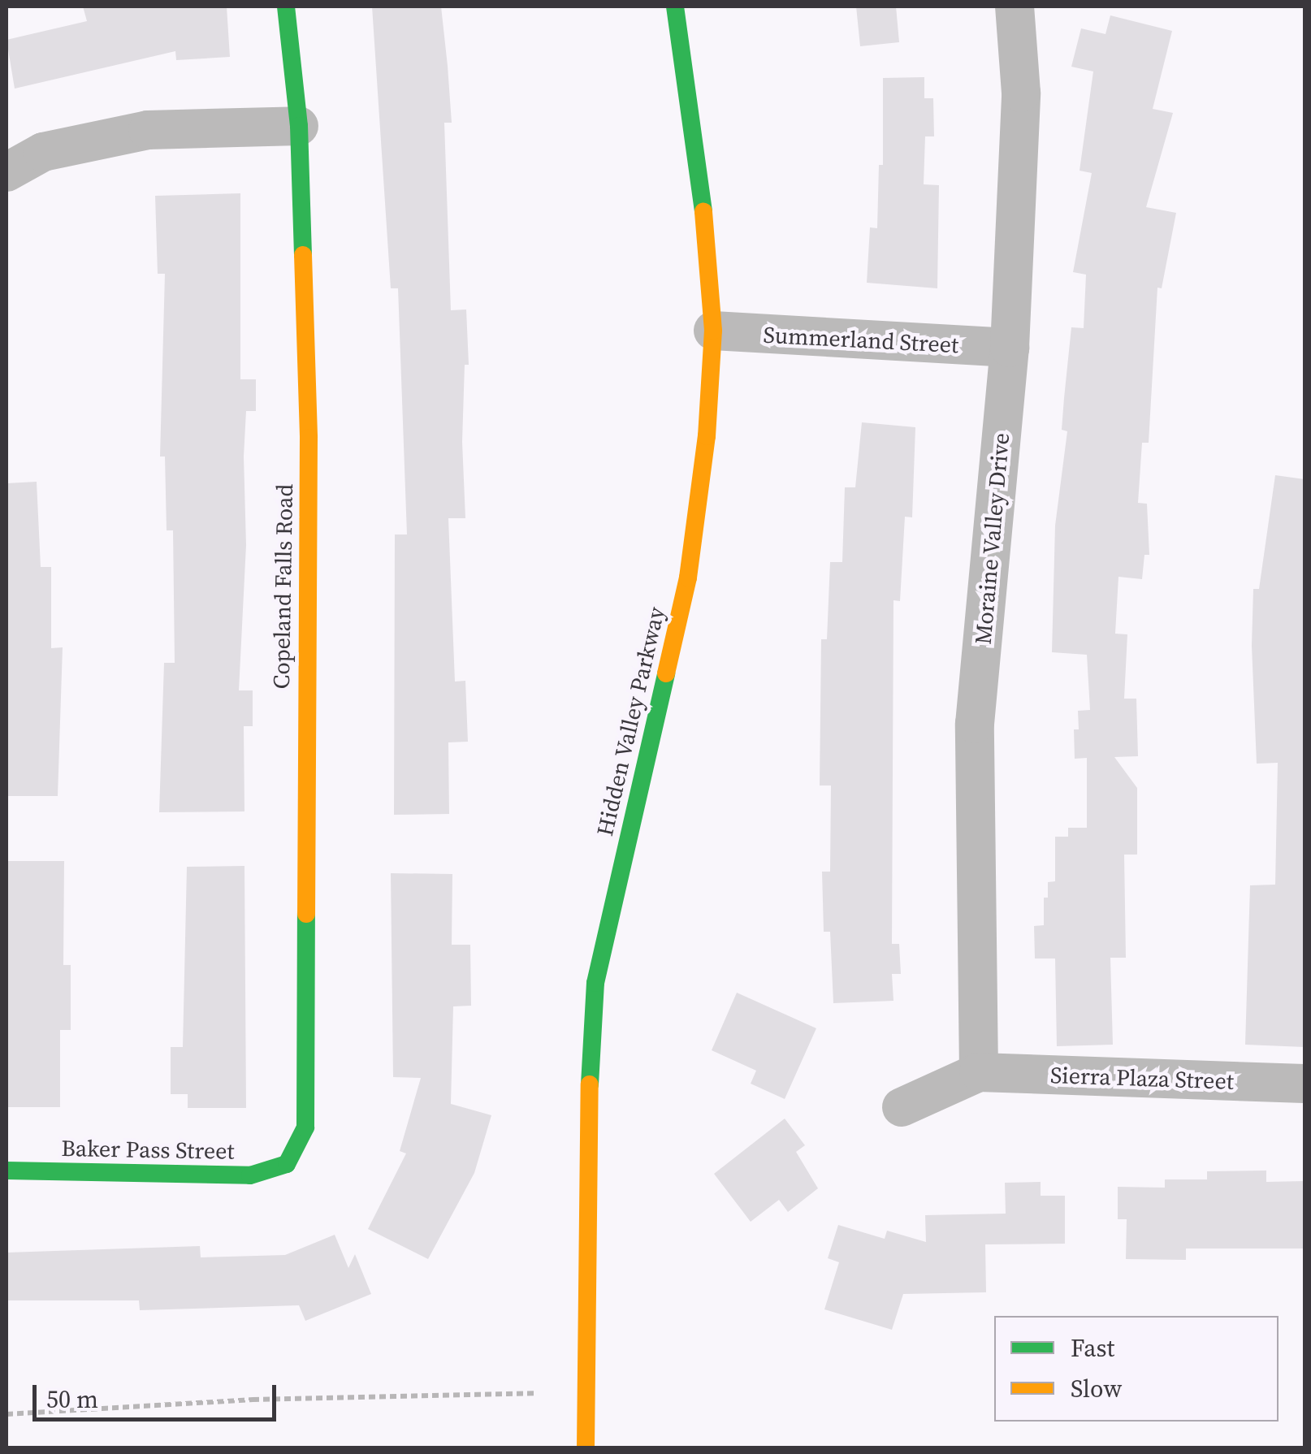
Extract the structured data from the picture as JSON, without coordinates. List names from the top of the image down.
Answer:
{
  "streets": {
    "street": [
      "Summerland Street",
      "Moraine Valley Drive",
      "Copeland Falls Road",
      "Hidden Valley Parkway",
      "Sierra Plaza Street",
      "Baker Pass Street"
    ]
  },
  "crossings": [
    ["Summerland Street", "Moraine Valley Drive"],
    ["Summerland Street", "Hidden Valley Parkway"],
    ["Moraine Valley Drive", "Sierra Plaza Street"],
    ["Copeland Falls Road", "Baker Pass Street"]
  ],
  "legend": ["Fast", "Slow"],
  "scale_bar": "50 m"
}
